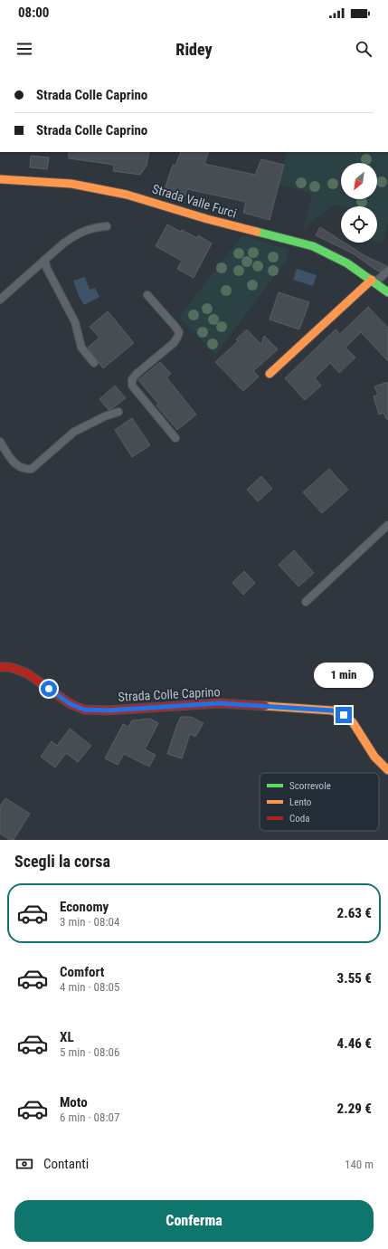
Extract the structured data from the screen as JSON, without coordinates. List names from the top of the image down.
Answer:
{
  "streets": {
    "street": ["Strada Valle Furci", "Strada Colle Caprino"]
  },
  "legend": ["Scorrevole", "Lento", "Coda"],
  "north": "bottom left",
  "page": {
    "status": "08:00",
    "header": "Ridey",
    "banner": ["Strada Colle Caprino", "Strada Colle Caprino"],
    "bubble": "1 min",
    "heading": "Scegli la corsa",
    "list": [
      {
        "name": "Economy",
        "note": "3 min · 08:04",
        "value": "2.63 €"
      },
      {
        "name": "Comfort",
        "note": "4 min · 08:05",
        "value": "3.55 €"
      },
      {
        "name": "XL",
        "note": "5 min · 08:06",
        "value": "4.46 €"
      },
      {
        "name": "Moto",
        "note": "6 min · 08:07",
        "value": "2.29 €"
      }
    ],
    "pay": ["Contanti", "140 m"],
    "buttons": "Conferma"
  }
}
